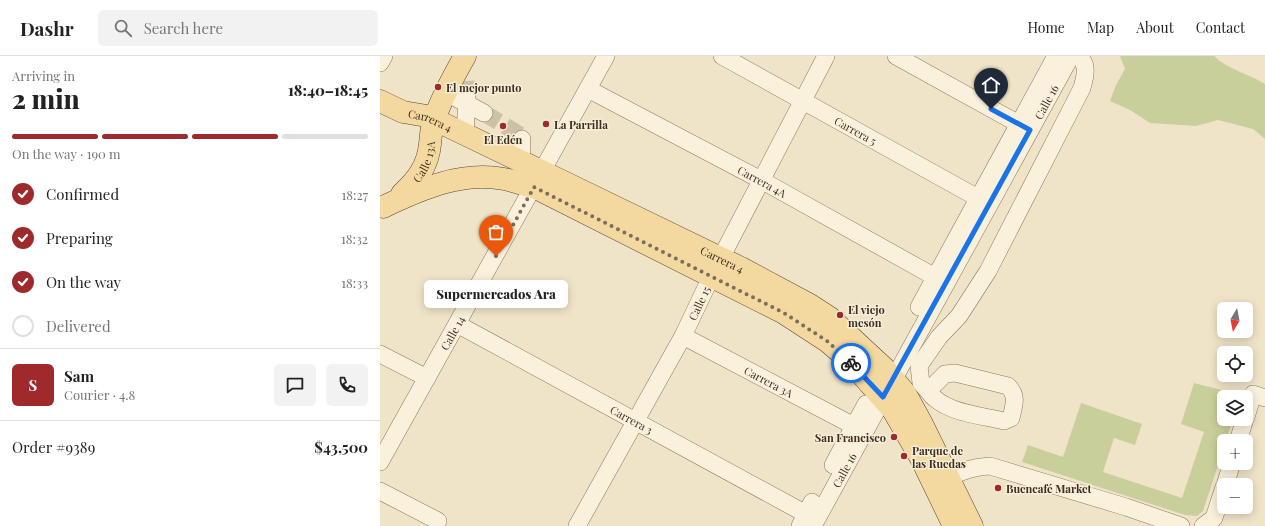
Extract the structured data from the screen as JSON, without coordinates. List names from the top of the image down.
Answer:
{
  "streets": {
    "main road": ["Carrera 4", "Calle 13A"],
    "street": [
      "Calle 16",
      "Carrera 5",
      "Carrera 4A",
      "Calle 15",
      "Calle 14",
      "Carrera 3A",
      "Carrera 3"
    ]
  },
  "crossings": [
    ["Calle 16", "Carrera 4"],
    ["Calle 16", "Carrera 5"],
    ["Calle 16", "Carrera 4A"],
    ["Calle 16", "Carrera 3A"],
    ["Calle 16", "Carrera 3"],
    ["Carrera 4", "Calle 13A"],
    ["Carrera 4", "Calle 15"],
    ["Carrera 4", "Calle 14"],
    ["Carrera 5", "Calle 15"],
    ["Carrera 4A", "Calle 15"],
    ["Carrera 4A", "Calle 14"],
    ["Calle 15", "Carrera 3A"],
    ["Calle 15", "Carrera 3"],
    ["Calle 14", "Carrera 3"]
  ],
  "places": [
    "El mejor punto",
    "La Parrilla",
    "El Edén",
    "Supermercados Ara",
    "El viejo mesón",
    "San Francisco",
    "Parque de las Ruedas",
    "Buencafé Market"
  ],
  "north": "bottom",
  "page": {
    "header": "Dashr",
    "search": "Search here",
    "nav": [
      "Home",
      "Map",
      "About",
      "Contact"
    ],
    "heading": ["2 min", "Arriving in", "18:40–18:45"],
    "panel": [
      "Sam",
      "Courier · 4.8",
      "Order #9389",
      "$43,500"
    ],
    "bar": "On the way · 190 m",
    "list": [
      ["Confirmed", "18:27"],
      ["Preparing", "18:32"],
      ["On the way", "18:33"],
      "Delivered"
    ],
    "bubble": "Supermercados Ara",
    "map_buttons": ["+", "−"],
    "round": "S"
  }
}
